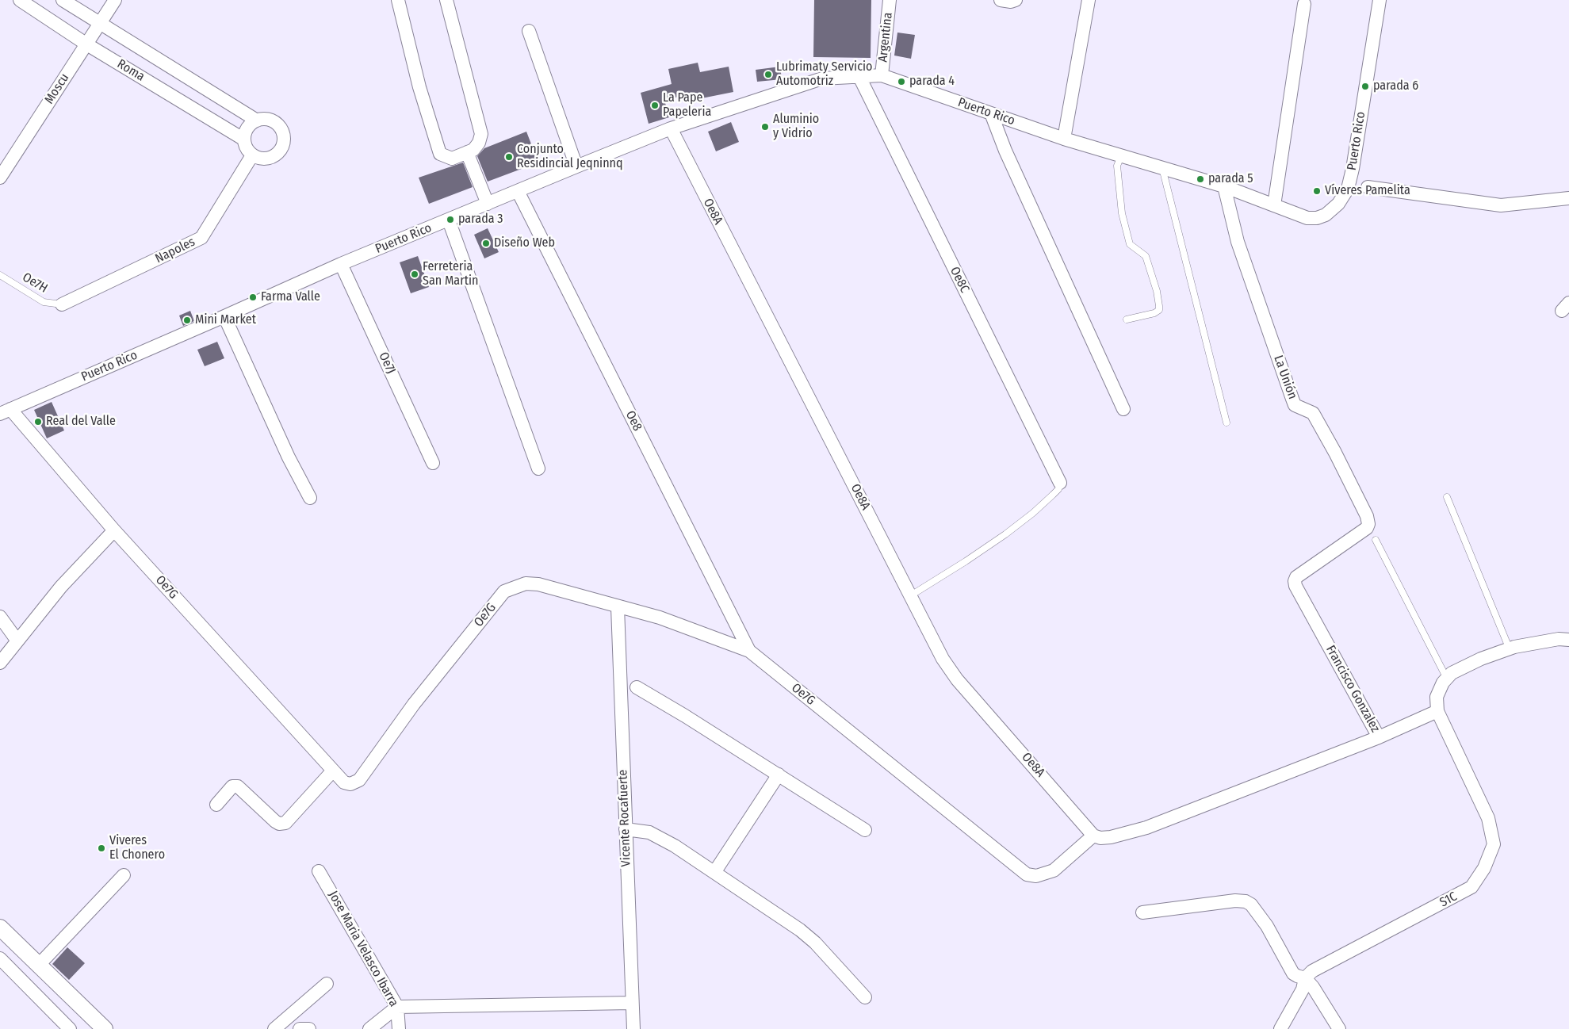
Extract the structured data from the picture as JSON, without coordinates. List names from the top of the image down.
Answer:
{
  "streets": {
    "street": [
      "Argentina",
      "Roma",
      "Moscu",
      "Puerto Rico",
      "Oe8A",
      "Napoles",
      "Oe8C",
      "Oe7J",
      "La Unión",
      "Oe8",
      "Oe7G",
      "Francisco Gonzalez",
      "Vicente Rocafuerte",
      "S1C",
      "Jose Maria Velasco Ibarra"
    ],
    "lane": ["Oe7H"]
  },
  "crossings": [
    ["Argentina", "Puerto Rico"],
    ["Roma", "Moscu"],
    ["Roma", "Napoles"],
    ["Puerto Rico", "Oe8A"],
    ["Puerto Rico", "Oe8C"],
    ["Puerto Rico", "Oe7J"],
    ["Puerto Rico", "La Unión"],
    ["Puerto Rico", "Oe8"],
    ["Puerto Rico", "Oe7G"],
    ["Oe8A", "Oe7G"],
    ["Napoles", "Oe7H"],
    ["La Unión", "Francisco Gonzalez"],
    ["Oe8", "Oe7G"],
    ["Oe7G", "Vicente Rocafuerte"],
    ["Francisco Gonzalez", "S1C"]
  ],
  "places": [
    "Lubrimaty Servicio Automotriz",
    "parada 4",
    "parada 6",
    "La Pape Papeleria",
    "Aluminio y Vidrio",
    "Conjunto Residincial Jeqninnq",
    "parada 5",
    "Víveres Pamelita",
    "parada 3",
    "Diseño Web",
    "Ferreteria San Martin",
    "Farma Valle",
    "Mini Market",
    "Real del Valle",
    "Viveres El Chonero"
  ]
}
